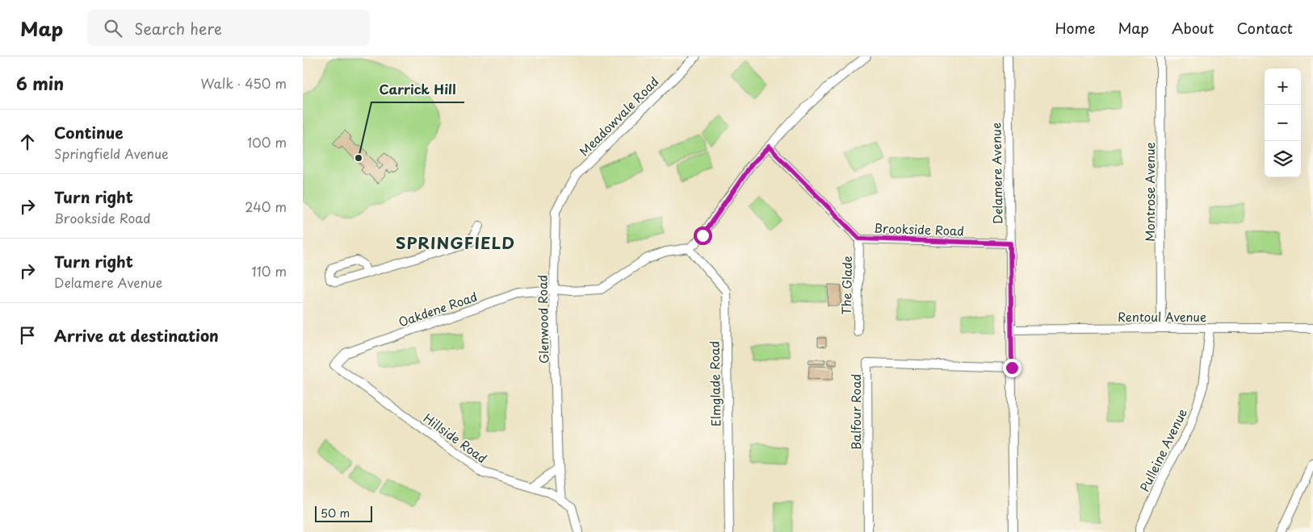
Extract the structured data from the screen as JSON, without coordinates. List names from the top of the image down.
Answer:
{
  "streets": {
    "street": [
      "Meadowvale Road",
      "Delamere Avenue",
      "Montrose Avenue",
      "Brookside Road",
      "The Glade",
      "Oakdene Road",
      "Rentoul Avenue",
      "Glenwood Road",
      "Elmglade Road",
      "Balfour Road",
      "Hillside Road",
      "Pulleine Avenue"
    ]
  },
  "crossings": [
    ["Meadowvale Road", "Glenwood Road"],
    ["Delamere Avenue", "Brookside Road"],
    ["Delamere Avenue", "Rentoul Avenue"],
    ["Delamere Avenue", "Balfour Road"],
    ["Montrose Avenue", "Rentoul Avenue"],
    ["Brookside Road", "The Glade"],
    ["Oakdene Road", "Glenwood Road"],
    ["Oakdene Road", "Elmglade Road"],
    ["Oakdene Road", "Hillside Road"],
    ["Rentoul Avenue", "Pulleine Avenue"],
    ["Glenwood Road", "Hillside Road"]
  ],
  "districts": ["SPRINGFIELD"],
  "places": ["Carrick Hill"],
  "scale_bar": "50 m",
  "page": {
    "header": "Map",
    "search": "Search here",
    "nav": [
      "Home",
      "Map",
      "About",
      "Contact"
    ],
    "heading": ["6 min", "Walk · 450 m"],
    "map_buttons": ["+", "−"],
    "list": [
      ["Continue", "Springfield Avenue", "100 m"],
      ["Turn right", "Brookside Road", "240 m"],
      ["Turn right", "Delamere Avenue", "110 m"],
      "Arrive at destination"
    ],
    "scale": "50 m"
  }
}
